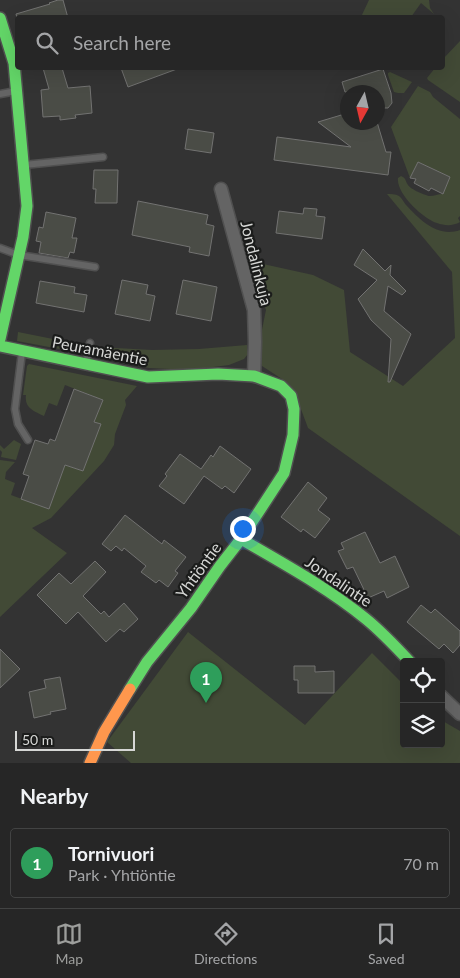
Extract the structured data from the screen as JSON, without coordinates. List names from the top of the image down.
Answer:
{
  "streets": {
    "street": [
      "Jondalinkuja",
      "Peuramäentie",
      "Yhtiöntie",
      "Jondalintie"
    ]
  },
  "crossings": [
    ["Jondalinkuja", "Peuramäentie"],
    ["Jondalinkuja", "Yhtiöntie"],
    ["Peuramäentie", "Yhtiöntie"],
    ["Yhtiöntie", "Jondalintie"]
  ],
  "scale_bar": "50 m",
  "north": "bottom",
  "page": {
    "search": "Search here",
    "pins": "1",
    "scale": "50 m",
    "heading": "Nearby",
    "list": [
      {
        "mark": "1",
        "name": "Tornivuori",
        "note": "Park · Yhtiöntie",
        "value": "70 m"
      }
    ],
    "nav": ["Map", "Directions", "Saved"]
  }
}
